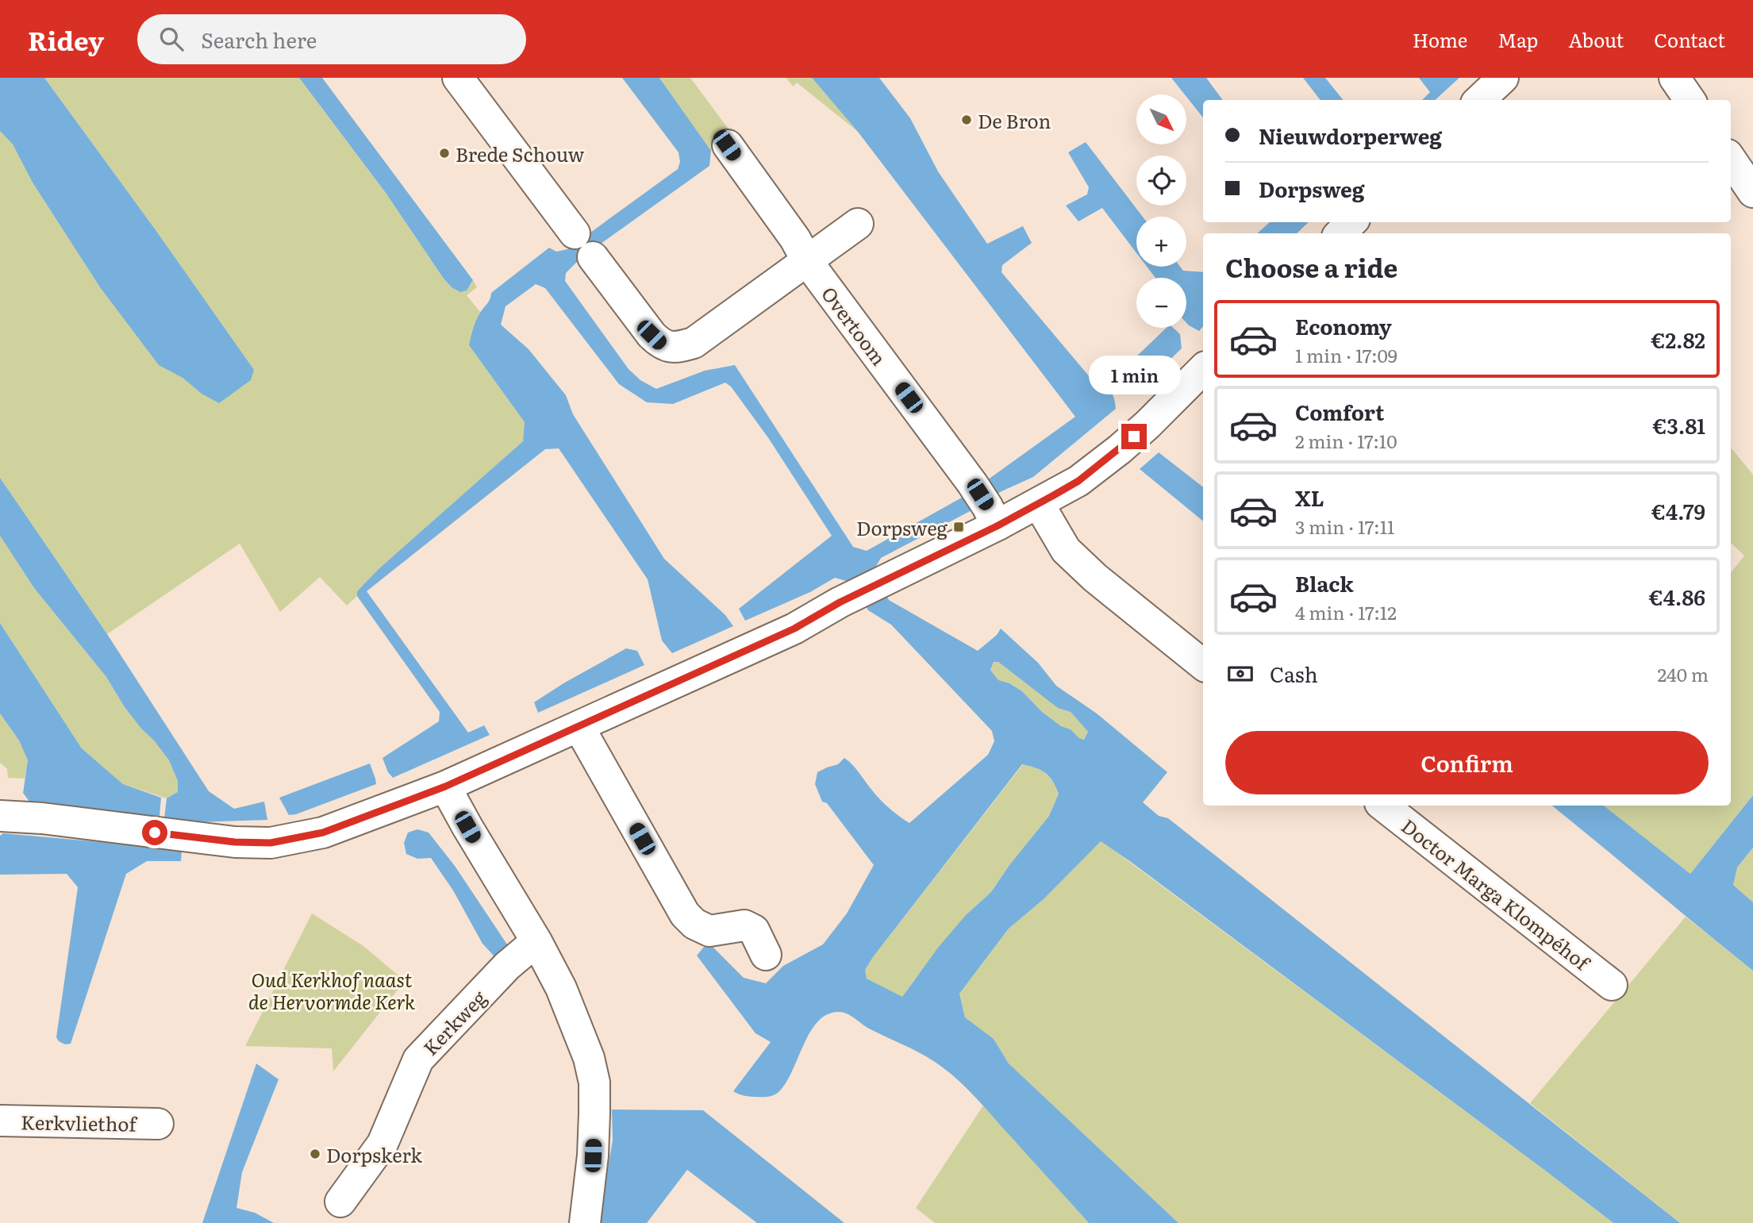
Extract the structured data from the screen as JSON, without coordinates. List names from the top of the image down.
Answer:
{
  "streets": {
    "street": [
      "Overtoom",
      "Doctor Marga Klompéhof",
      "Kerkweg",
      "Kerkvliethof"
    ]
  },
  "parks": ["Oud Kerkhof naast de Hervormde Kerk"],
  "places": {
    "other": ["De Bron", "Brede Schouw", "Dorpskerk"],
    "transit": ["Dorpsweg"]
  },
  "north": "bottom right",
  "page": {
    "header": "Ridey",
    "search": "Search here",
    "nav": [
      "Home",
      "Map",
      "About",
      "Contact"
    ],
    "map_buttons": ["+", "−"],
    "banner": ["Nieuwdorperweg", "Dorpsweg"],
    "heading": "Choose a ride",
    "list": [
      {
        "name": "Economy",
        "note": "1 min · 17:09",
        "value": "€2.82"
      },
      {
        "name": "Comfort",
        "note": "2 min · 17:10",
        "value": "€3.81"
      },
      {
        "name": "XL",
        "note": "3 min · 17:11",
        "value": "€4.79"
      },
      {
        "name": "Black",
        "note": "4 min · 17:12",
        "value": "€4.86"
      }
    ],
    "bubble": "1 min",
    "pay": ["Cash", "240 m"],
    "buttons": "Confirm"
  }
}
